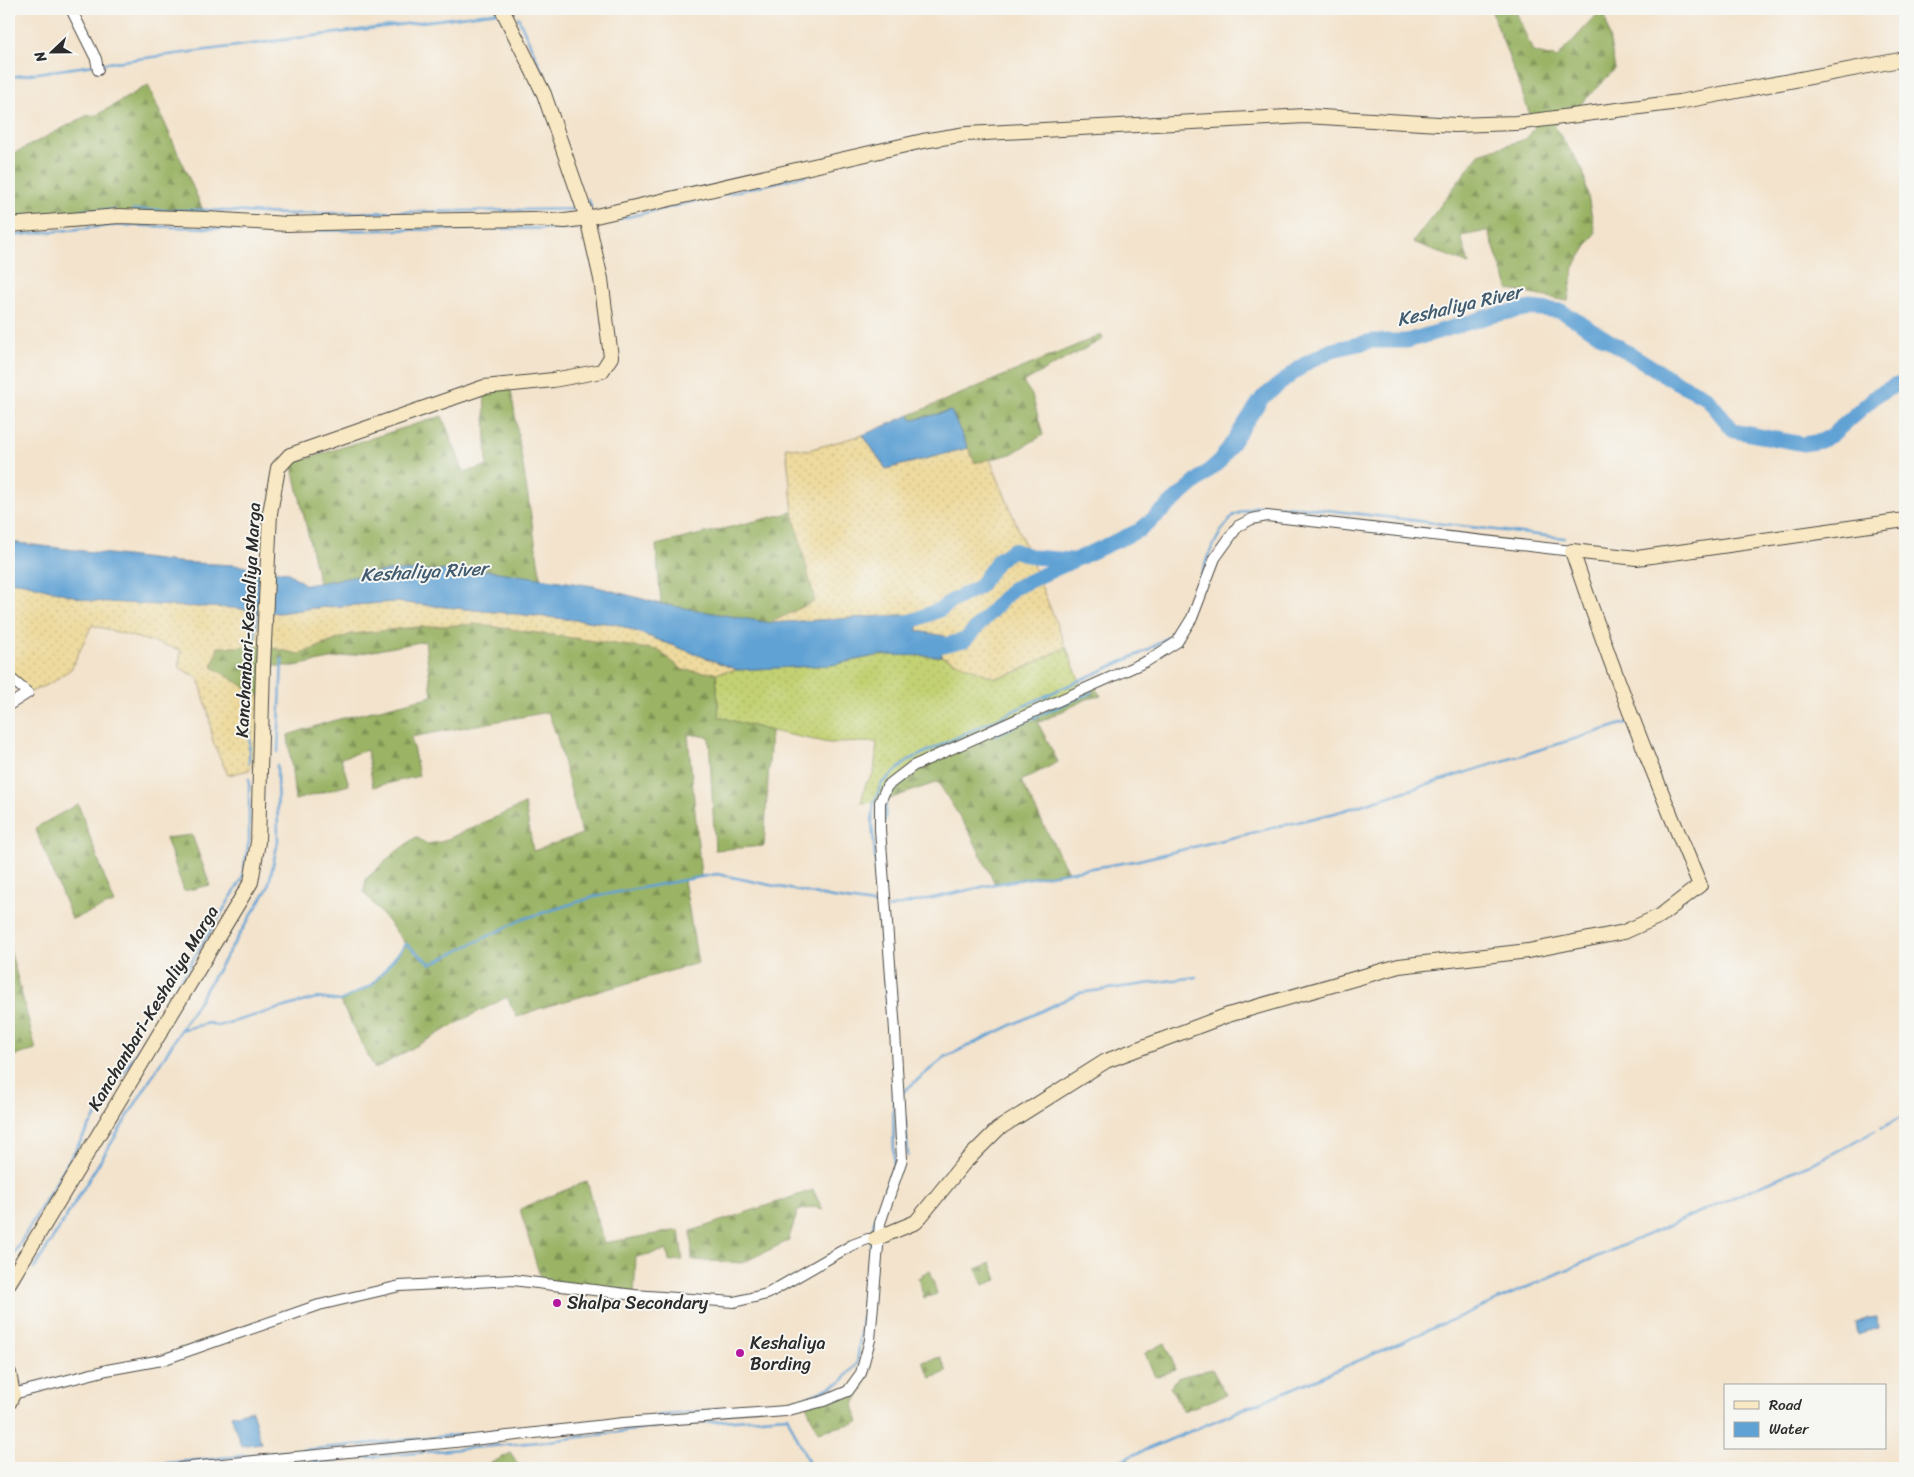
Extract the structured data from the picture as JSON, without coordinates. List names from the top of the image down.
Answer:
{
  "streets": {
    "street": ["Kanchanbari-Keshaliya Marga"]
  },
  "water": ["Keshaliya River"],
  "places": ["Shalpa Secondary", "Keshaliya Bording"],
  "legend": ["Road", "Water"],
  "north": "left"
}
